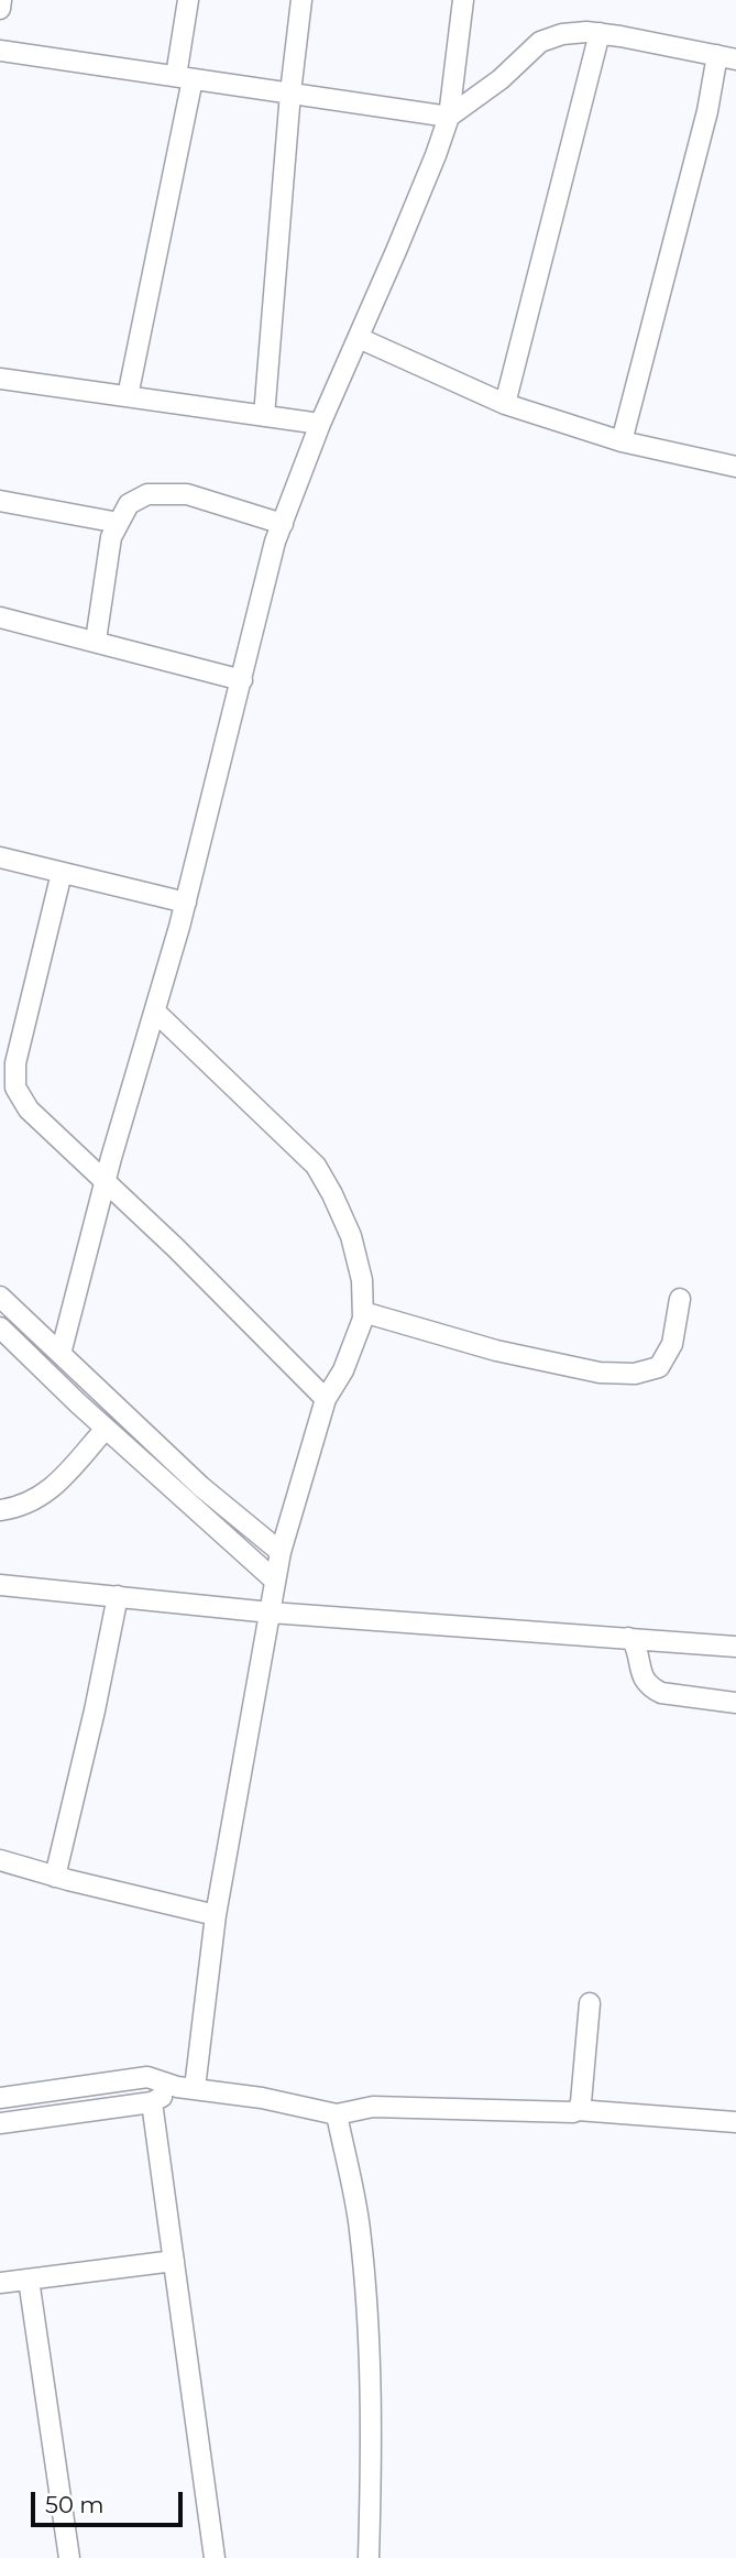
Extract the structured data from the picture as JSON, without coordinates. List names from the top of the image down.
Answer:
{
  "scale_bar": "50 m"
}
